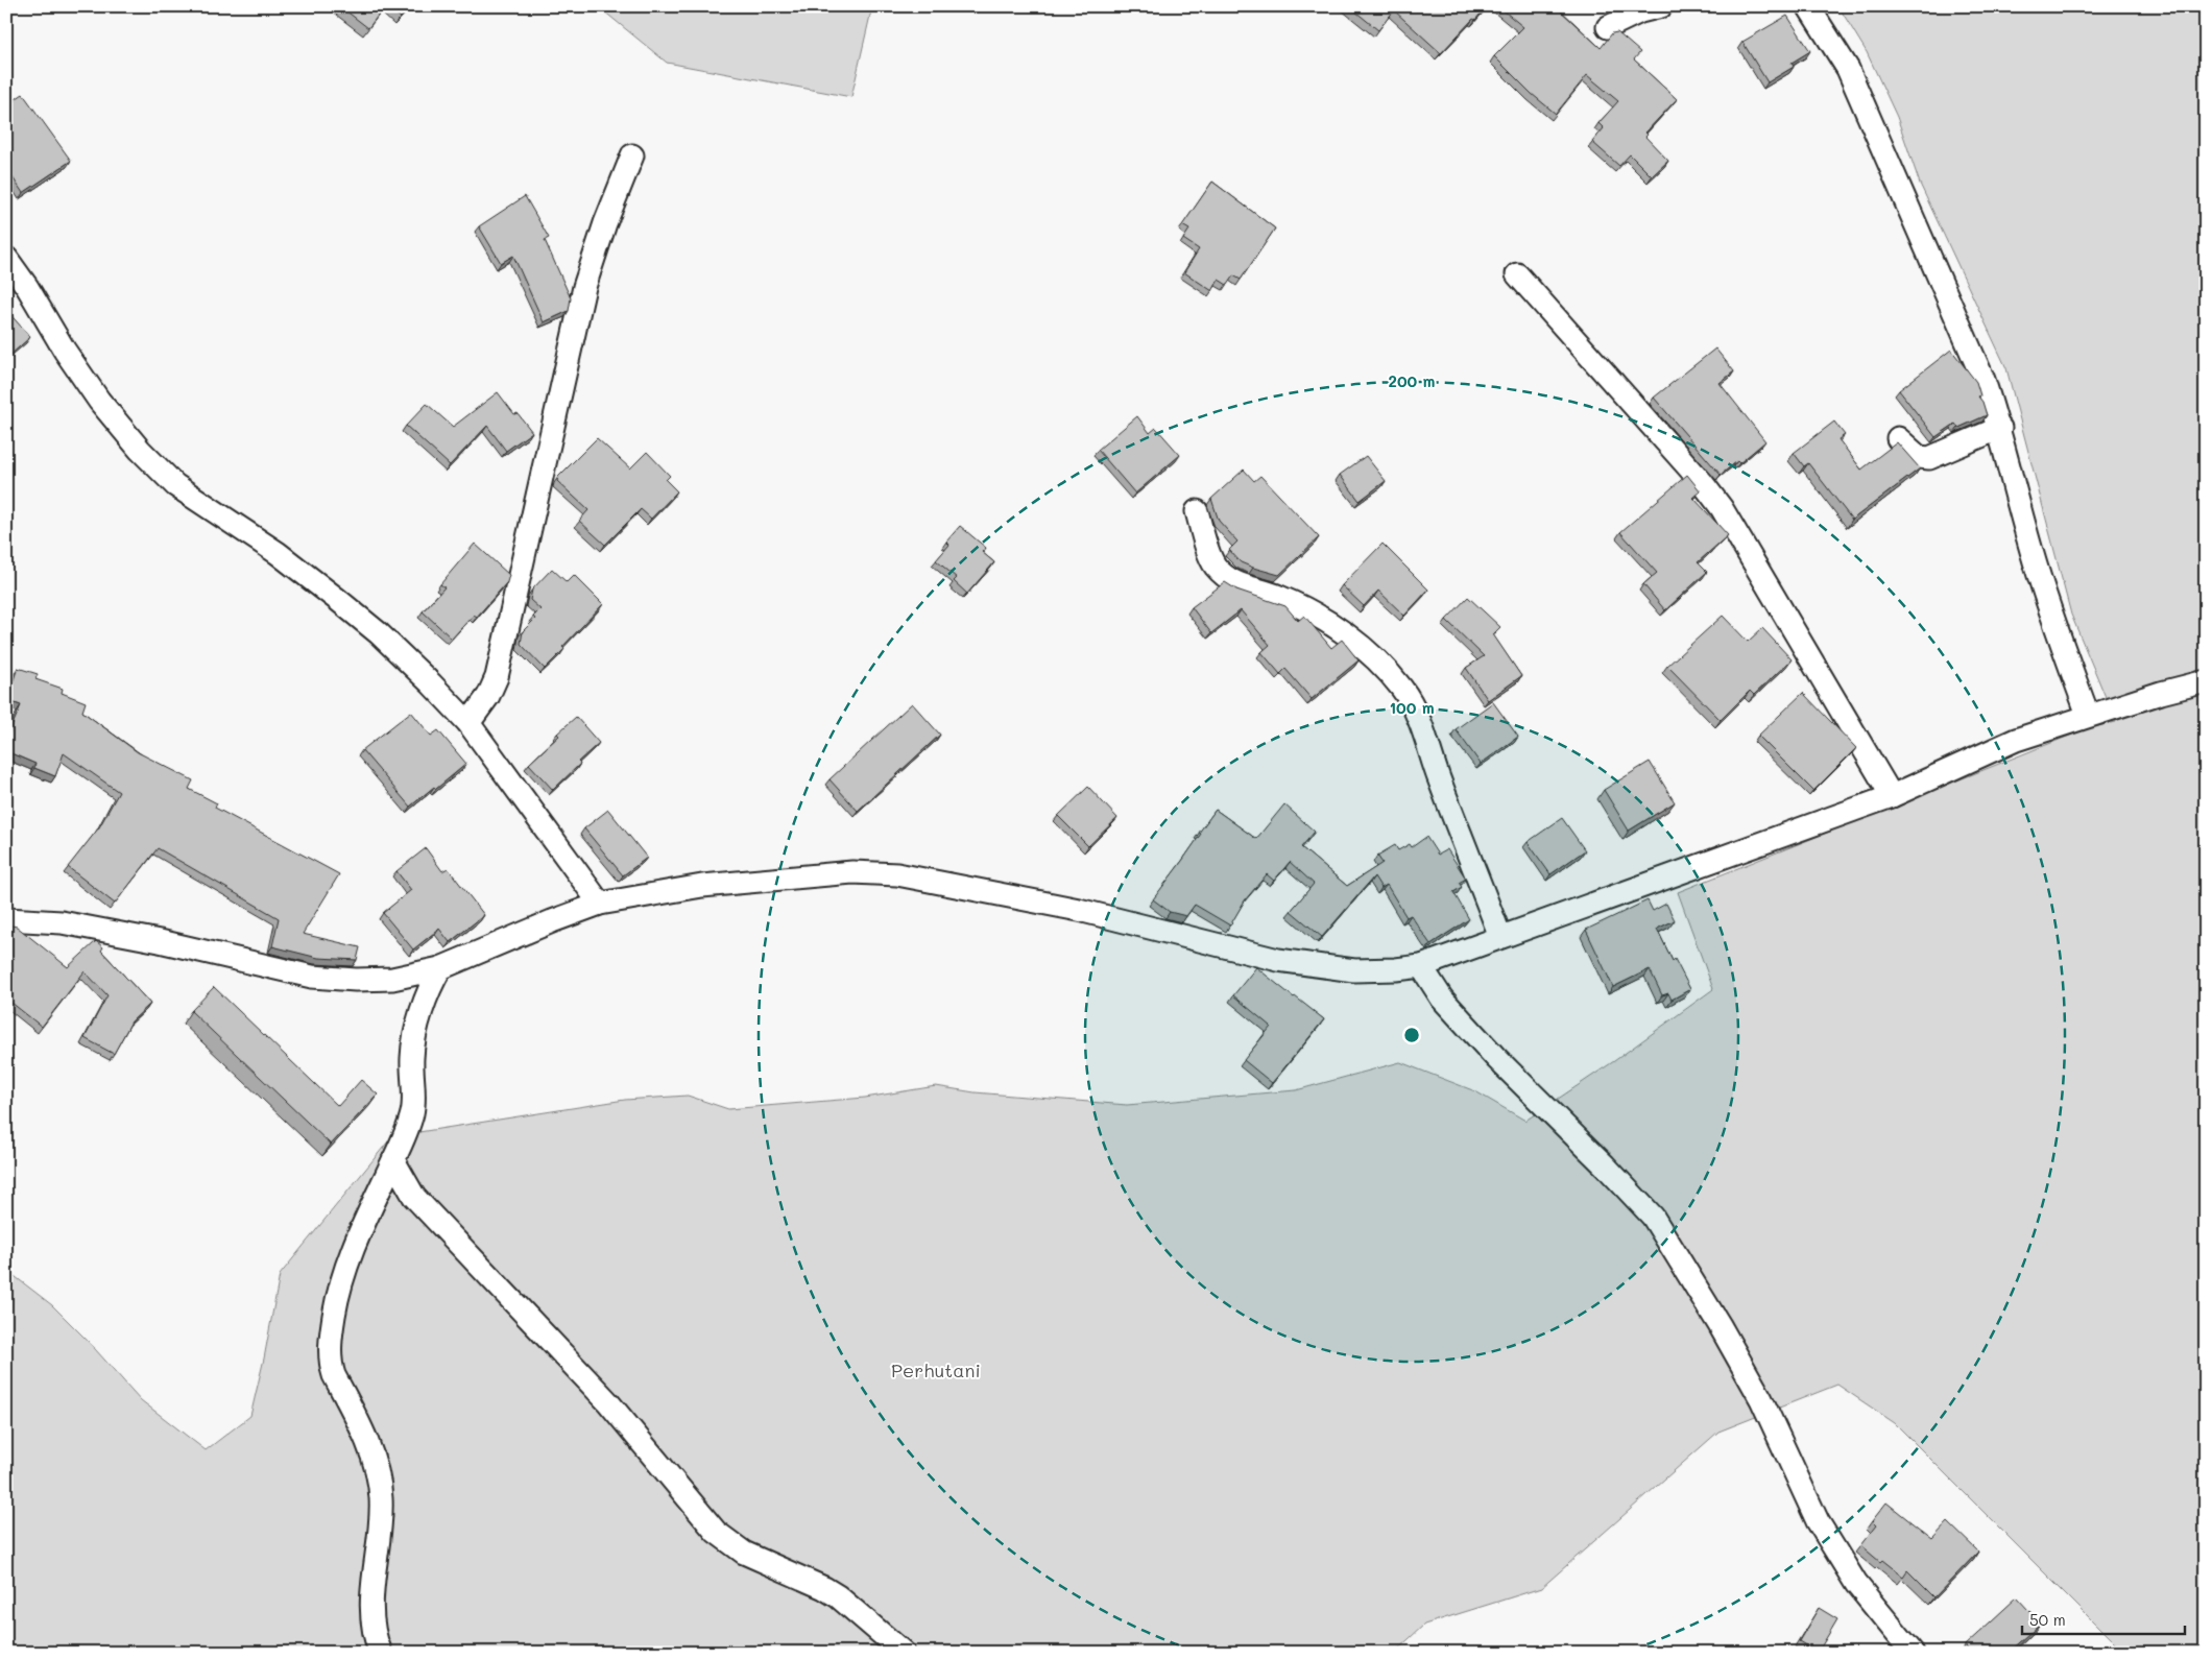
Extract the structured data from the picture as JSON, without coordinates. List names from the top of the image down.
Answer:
{
  "parks": ["Perhutani"],
  "scale_bar": "50 m",
  "rings": ["200 m", "100 m"]
}
